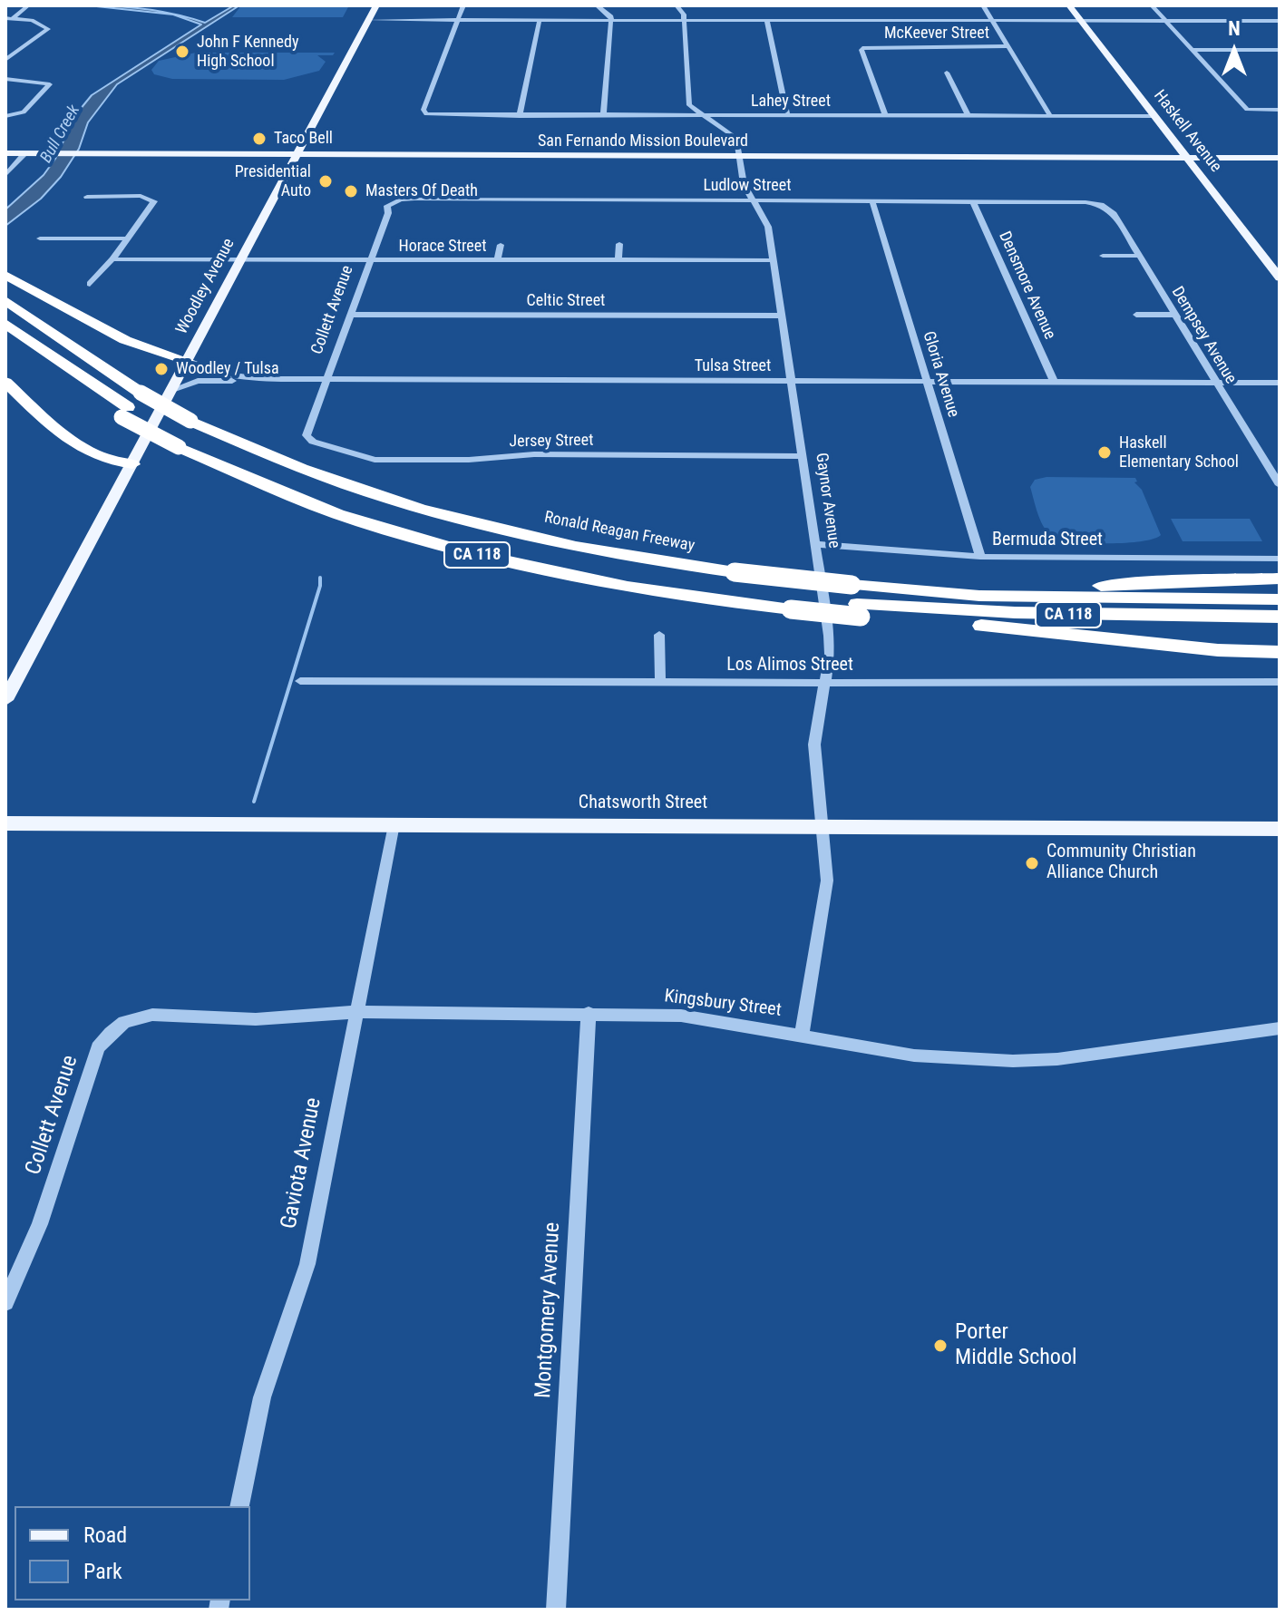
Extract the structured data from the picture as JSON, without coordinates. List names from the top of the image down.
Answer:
{
  "streets": {
    "highway": ["Ronald Reagan Freeway", "CA 118"],
    "main road": [
      "Haskell Avenue",
      "San Fernando Mission Boulevard",
      "Woodley Avenue",
      "Chatsworth Street"
    ],
    "street": [
      "McKeever Street",
      "Lahey Street",
      "Ludlow Street",
      "Horace Street",
      "Densmore Avenue",
      "Celtic Street",
      "Collett Avenue",
      "Dempsey Avenue",
      "Tulsa Street",
      "Gloria Avenue",
      "Jersey Street",
      "Gaynor Avenue",
      "Bermuda Street",
      "Los Alimos Street",
      "Kingsbury Street",
      "Gaviota Avenue",
      "Montgomery Avenue"
    ]
  },
  "crossings": [
    ["McKeever Street", "Lahey Street"],
    ["Lahey Street", "Haskell Avenue"],
    ["Lahey Street", "Gaynor Avenue"],
    ["Haskell Avenue", "San Fernando Mission Boulevard"],
    ["San Fernando Mission Boulevard", "Woodley Avenue"],
    ["San Fernando Mission Boulevard", "Gaynor Avenue"],
    ["Ludlow Street", "Densmore Avenue"],
    ["Ludlow Street", "Collett Avenue"],
    ["Ludlow Street", "Dempsey Avenue"],
    ["Ludlow Street", "Gloria Avenue"],
    ["Ludlow Street", "Gaynor Avenue"],
    ["Horace Street", "Woodley Avenue"],
    ["Horace Street", "Collett Avenue"],
    ["Horace Street", "Gaynor Avenue"],
    ["Densmore Avenue", "Tulsa Street"],
    ["Woodley Avenue", "Tulsa Street"],
    ["Celtic Street", "Collett Avenue"],
    ["Celtic Street", "Gaynor Avenue"],
    ["Collett Avenue", "Tulsa Street"],
    ["Collett Avenue", "Jersey Street"],
    ["Collett Avenue", "Kingsbury Street"],
    ["Dempsey Avenue", "Tulsa Street"],
    ["Tulsa Street", "Gloria Avenue"],
    ["Tulsa Street", "Gaynor Avenue"],
    ["Gloria Avenue", "Bermuda Street"],
    ["Jersey Street", "Gaynor Avenue"],
    ["Gaynor Avenue", "Bermuda Street"],
    ["Gaynor Avenue", "Los Alimos Street"],
    ["Gaynor Avenue", "Chatsworth Street"],
    ["Gaynor Avenue", "Kingsbury Street"],
    ["Ronald Reagan Freeway", "CA 118"],
    ["Chatsworth Street", "Gaviota Avenue"],
    ["Kingsbury Street", "Gaviota Avenue"],
    ["Kingsbury Street", "Montgomery Avenue"]
  ],
  "water": ["Bull Creek"],
  "places": [
    "John F Kennedy High School",
    "Taco Bell",
    "Presidential Auto",
    "Masters Of Death",
    "Woodley / Tulsa",
    "Haskell Elementary School",
    "Community Christian Alliance Church",
    "Porter Middle School"
  ],
  "legend": ["Road", "Park"],
  "north": "top"
}
